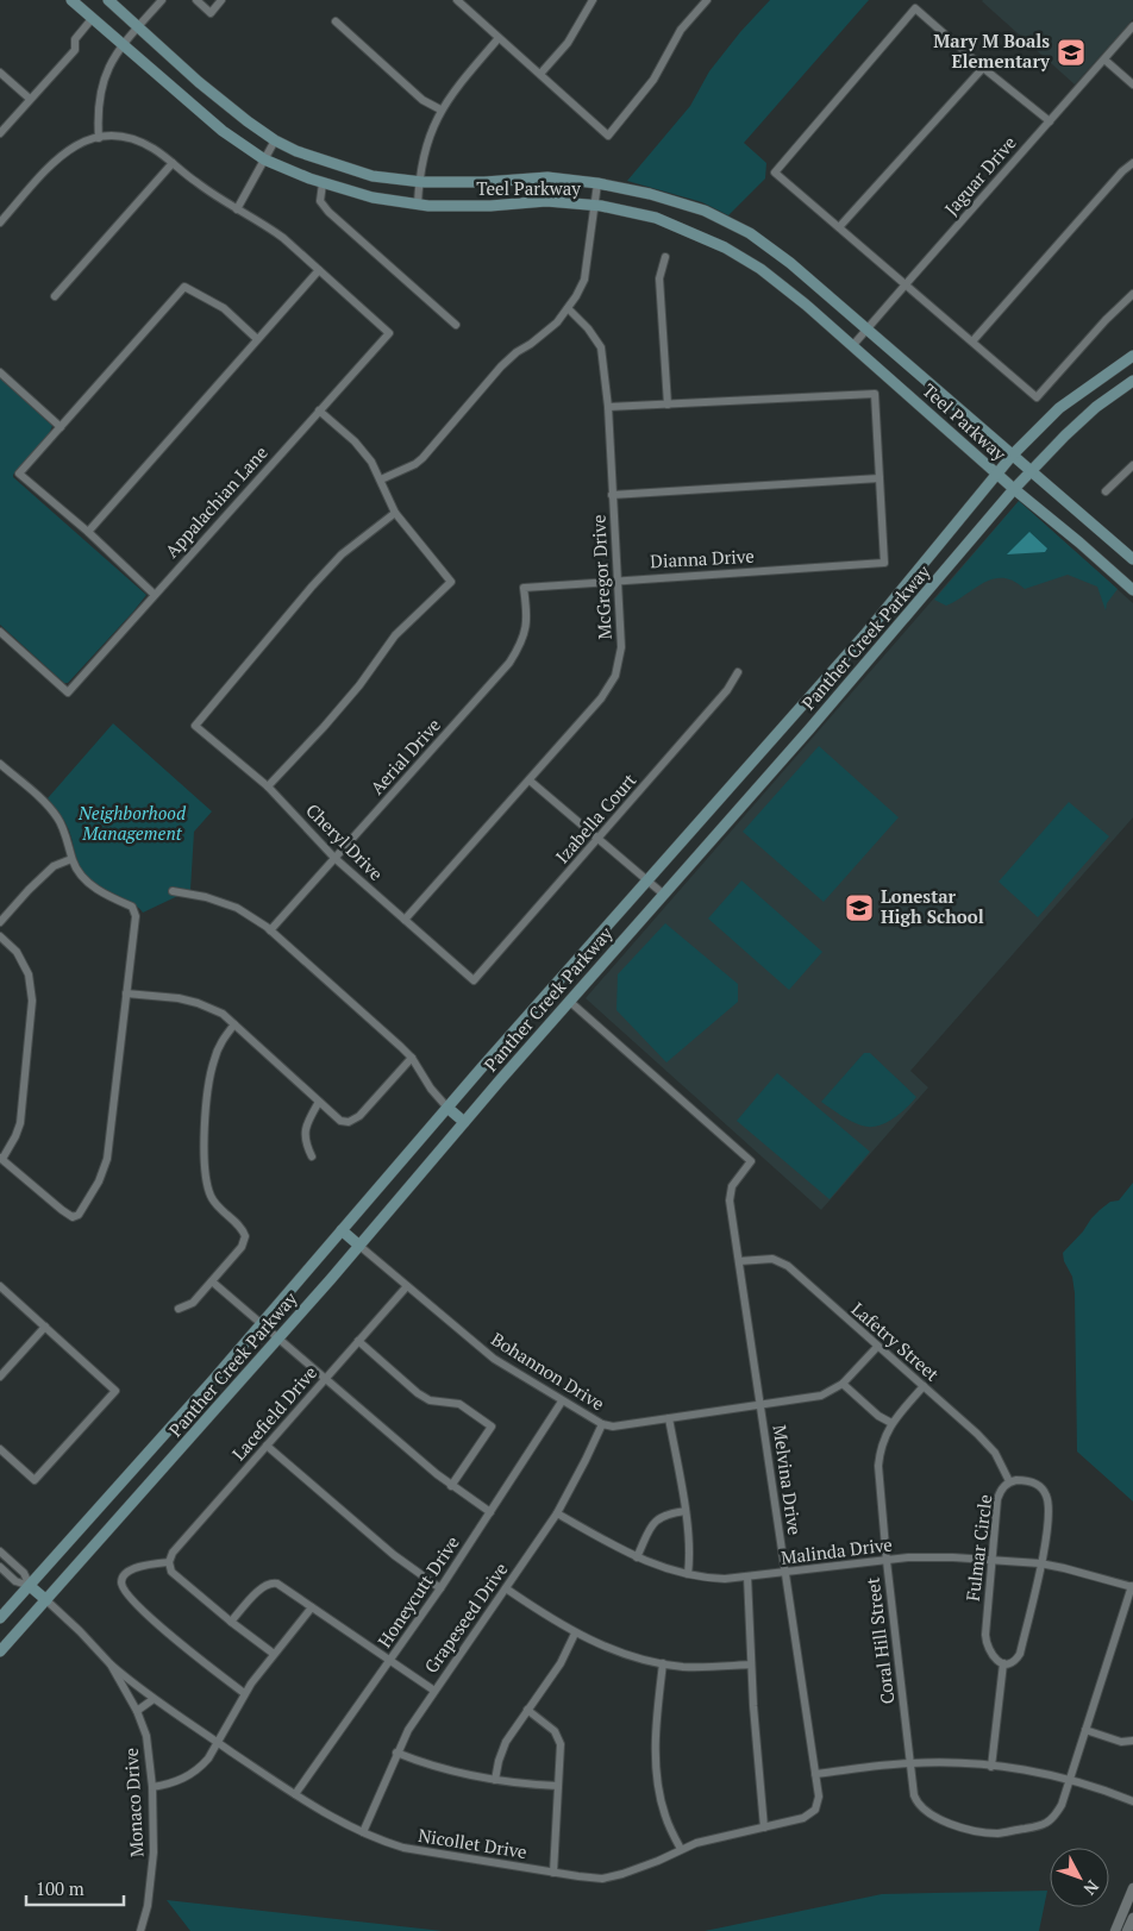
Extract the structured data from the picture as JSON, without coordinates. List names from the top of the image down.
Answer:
{
  "streets": {
    "main road": ["Teel Parkway", "Panther Creek Parkway"],
    "street": [
      "Jaguar Drive",
      "Appalachian Lane",
      "Dianna Drive",
      "McGregor Drive",
      "Aerial Drive",
      "Izabella Court",
      "Cheryl Drive",
      "Lafetry Street",
      "Bohannon Drive",
      "Lacefield Drive",
      "Melvina Drive",
      "Fulmar Circle",
      "Malinda Drive",
      "Honeycutt Drive",
      "Grapeseed Drive",
      "Coral Hill Street",
      "Monaco Drive",
      "Nicollet Drive"
    ]
  },
  "crossings": [
    ["Jaguar Drive", "Teel Parkway"],
    ["Teel Parkway", "Panther Creek Parkway"],
    ["Dianna Drive", "McGregor Drive"],
    ["Dianna Drive", "Aerial Drive"],
    ["McGregor Drive", "Cheryl Drive"],
    ["Panther Creek Parkway", "Bohannon Drive"],
    ["Panther Creek Parkway", "Melvina Drive"],
    ["Panther Creek Parkway", "Monaco Drive"],
    ["Aerial Drive", "Cheryl Drive"],
    ["Izabella Court", "Cheryl Drive"],
    ["Lafetry Street", "Bohannon Drive"],
    ["Lafetry Street", "Melvina Drive"],
    ["Lafetry Street", "Fulmar Circle"],
    ["Lafetry Street", "Coral Hill Street"],
    ["Bohannon Drive", "Lacefield Drive"],
    ["Bohannon Drive", "Melvina Drive"],
    ["Bohannon Drive", "Honeycutt Drive"],
    ["Bohannon Drive", "Grapeseed Drive"],
    ["Melvina Drive", "Malinda Drive"],
    ["Melvina Drive", "Nicollet Drive"],
    ["Fulmar Circle", "Malinda Drive"],
    ["Malinda Drive", "Grapeseed Drive"],
    ["Malinda Drive", "Coral Hill Street"],
    ["Honeycutt Drive", "Nicollet Drive"],
    ["Grapeseed Drive", "Nicollet Drive"],
    ["Monaco Drive", "Nicollet Drive"]
  ],
  "parks": ["Neighborhood Management"],
  "places": {
    "school or university": ["Mary M Boals Elementary", "Lonestar High School"]
  },
  "scale_bar": "100 m",
  "north": "bottom right"
}
